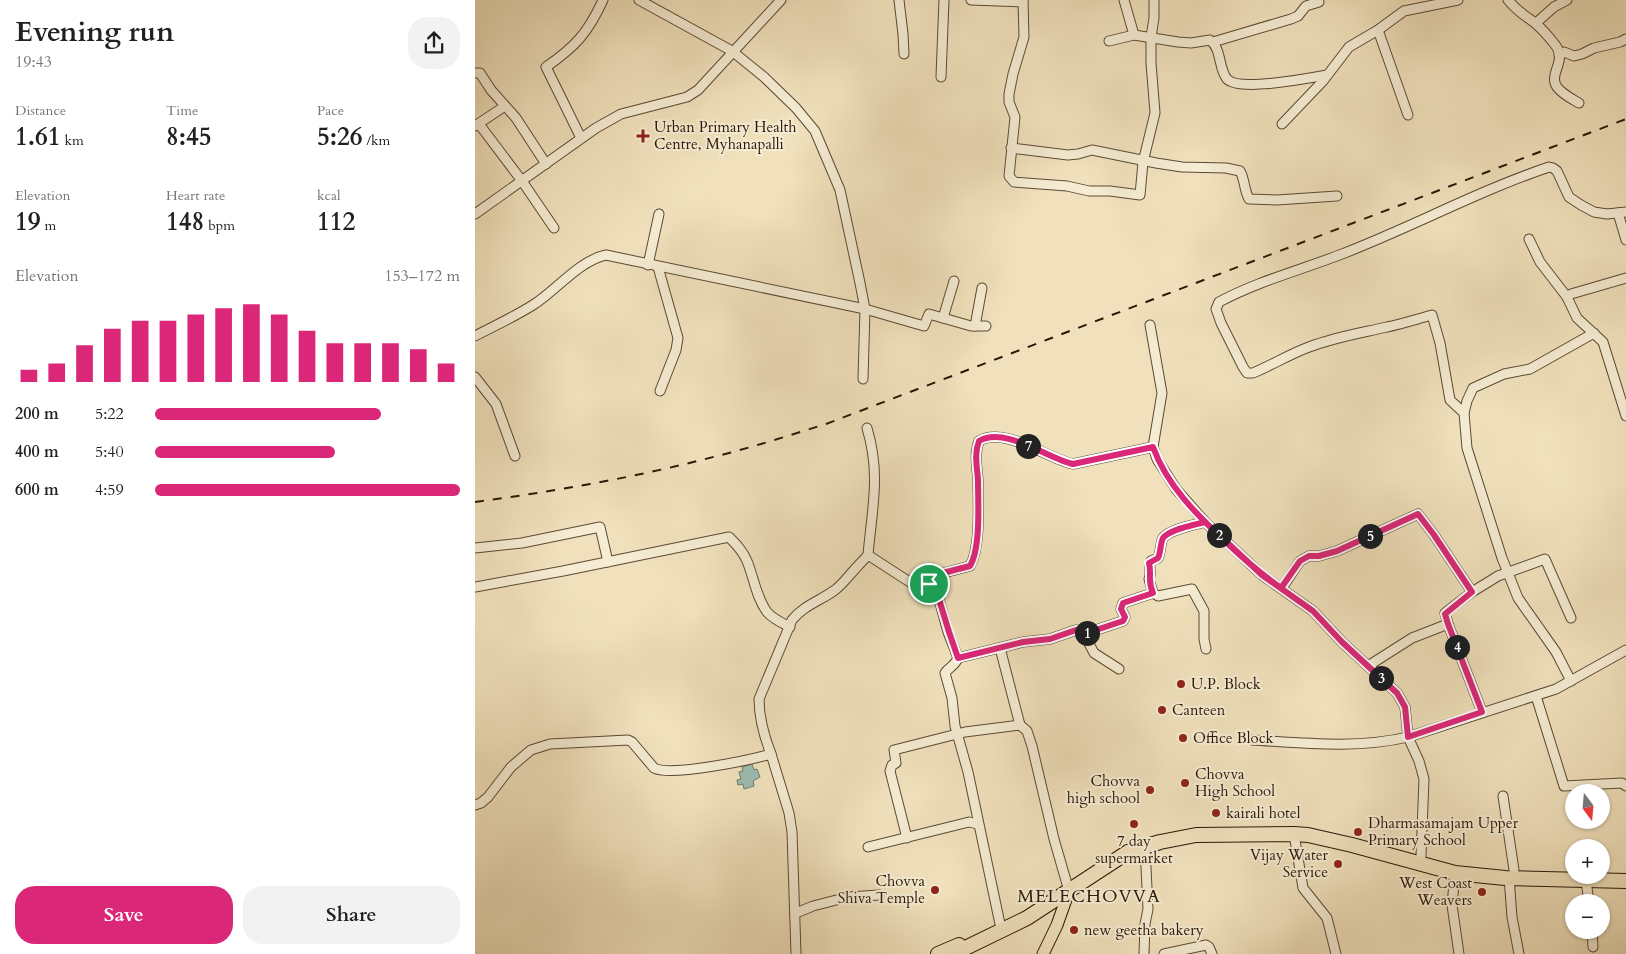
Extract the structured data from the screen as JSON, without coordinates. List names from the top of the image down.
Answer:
{
  "districts": ["MELECHOVVA"],
  "places": {
    "health": ["Urban Primary Health Centre, Myhanapalli"],
    "other": [
      "U.P. Block",
      "Canteen",
      "Office Block",
      "Chovva High School",
      "Chovva high school",
      "kairali hotel",
      "7 day supermarket",
      "Dharmasamajam Upper Primary School",
      "Vijay Water Service",
      "Chovva Shiva Temple",
      "West Coast Weavers",
      "new geetha bakery"
    ]
  },
  "north": "bottom",
  "page": {
    "heading": ["Evening run", "19:43"],
    "stats": [
      ["Distance", "1.61 km"],
      ["Time", "8:45"],
      ["Pace", "5:26 /km"],
      ["Elevation", "19 m"],
      ["Heart rate", "148 bpm"],
      ["kcal", "112"]
    ],
    "chart": ["Elevation", "153–172 m"],
    "list": [
      {
        "name": "200 m",
        "note": "5:22"
      },
      {
        "name": "400 m",
        "note": "5:40"
      },
      {
        "name": "600 m",
        "note": "4:59"
      }
    ],
    "pins": [
      "7",
      "2",
      "5",
      "1",
      "4",
      "3"
    ],
    "map_buttons": ["+", "−"],
    "buttons": ["Save", "Share"]
  }
}
